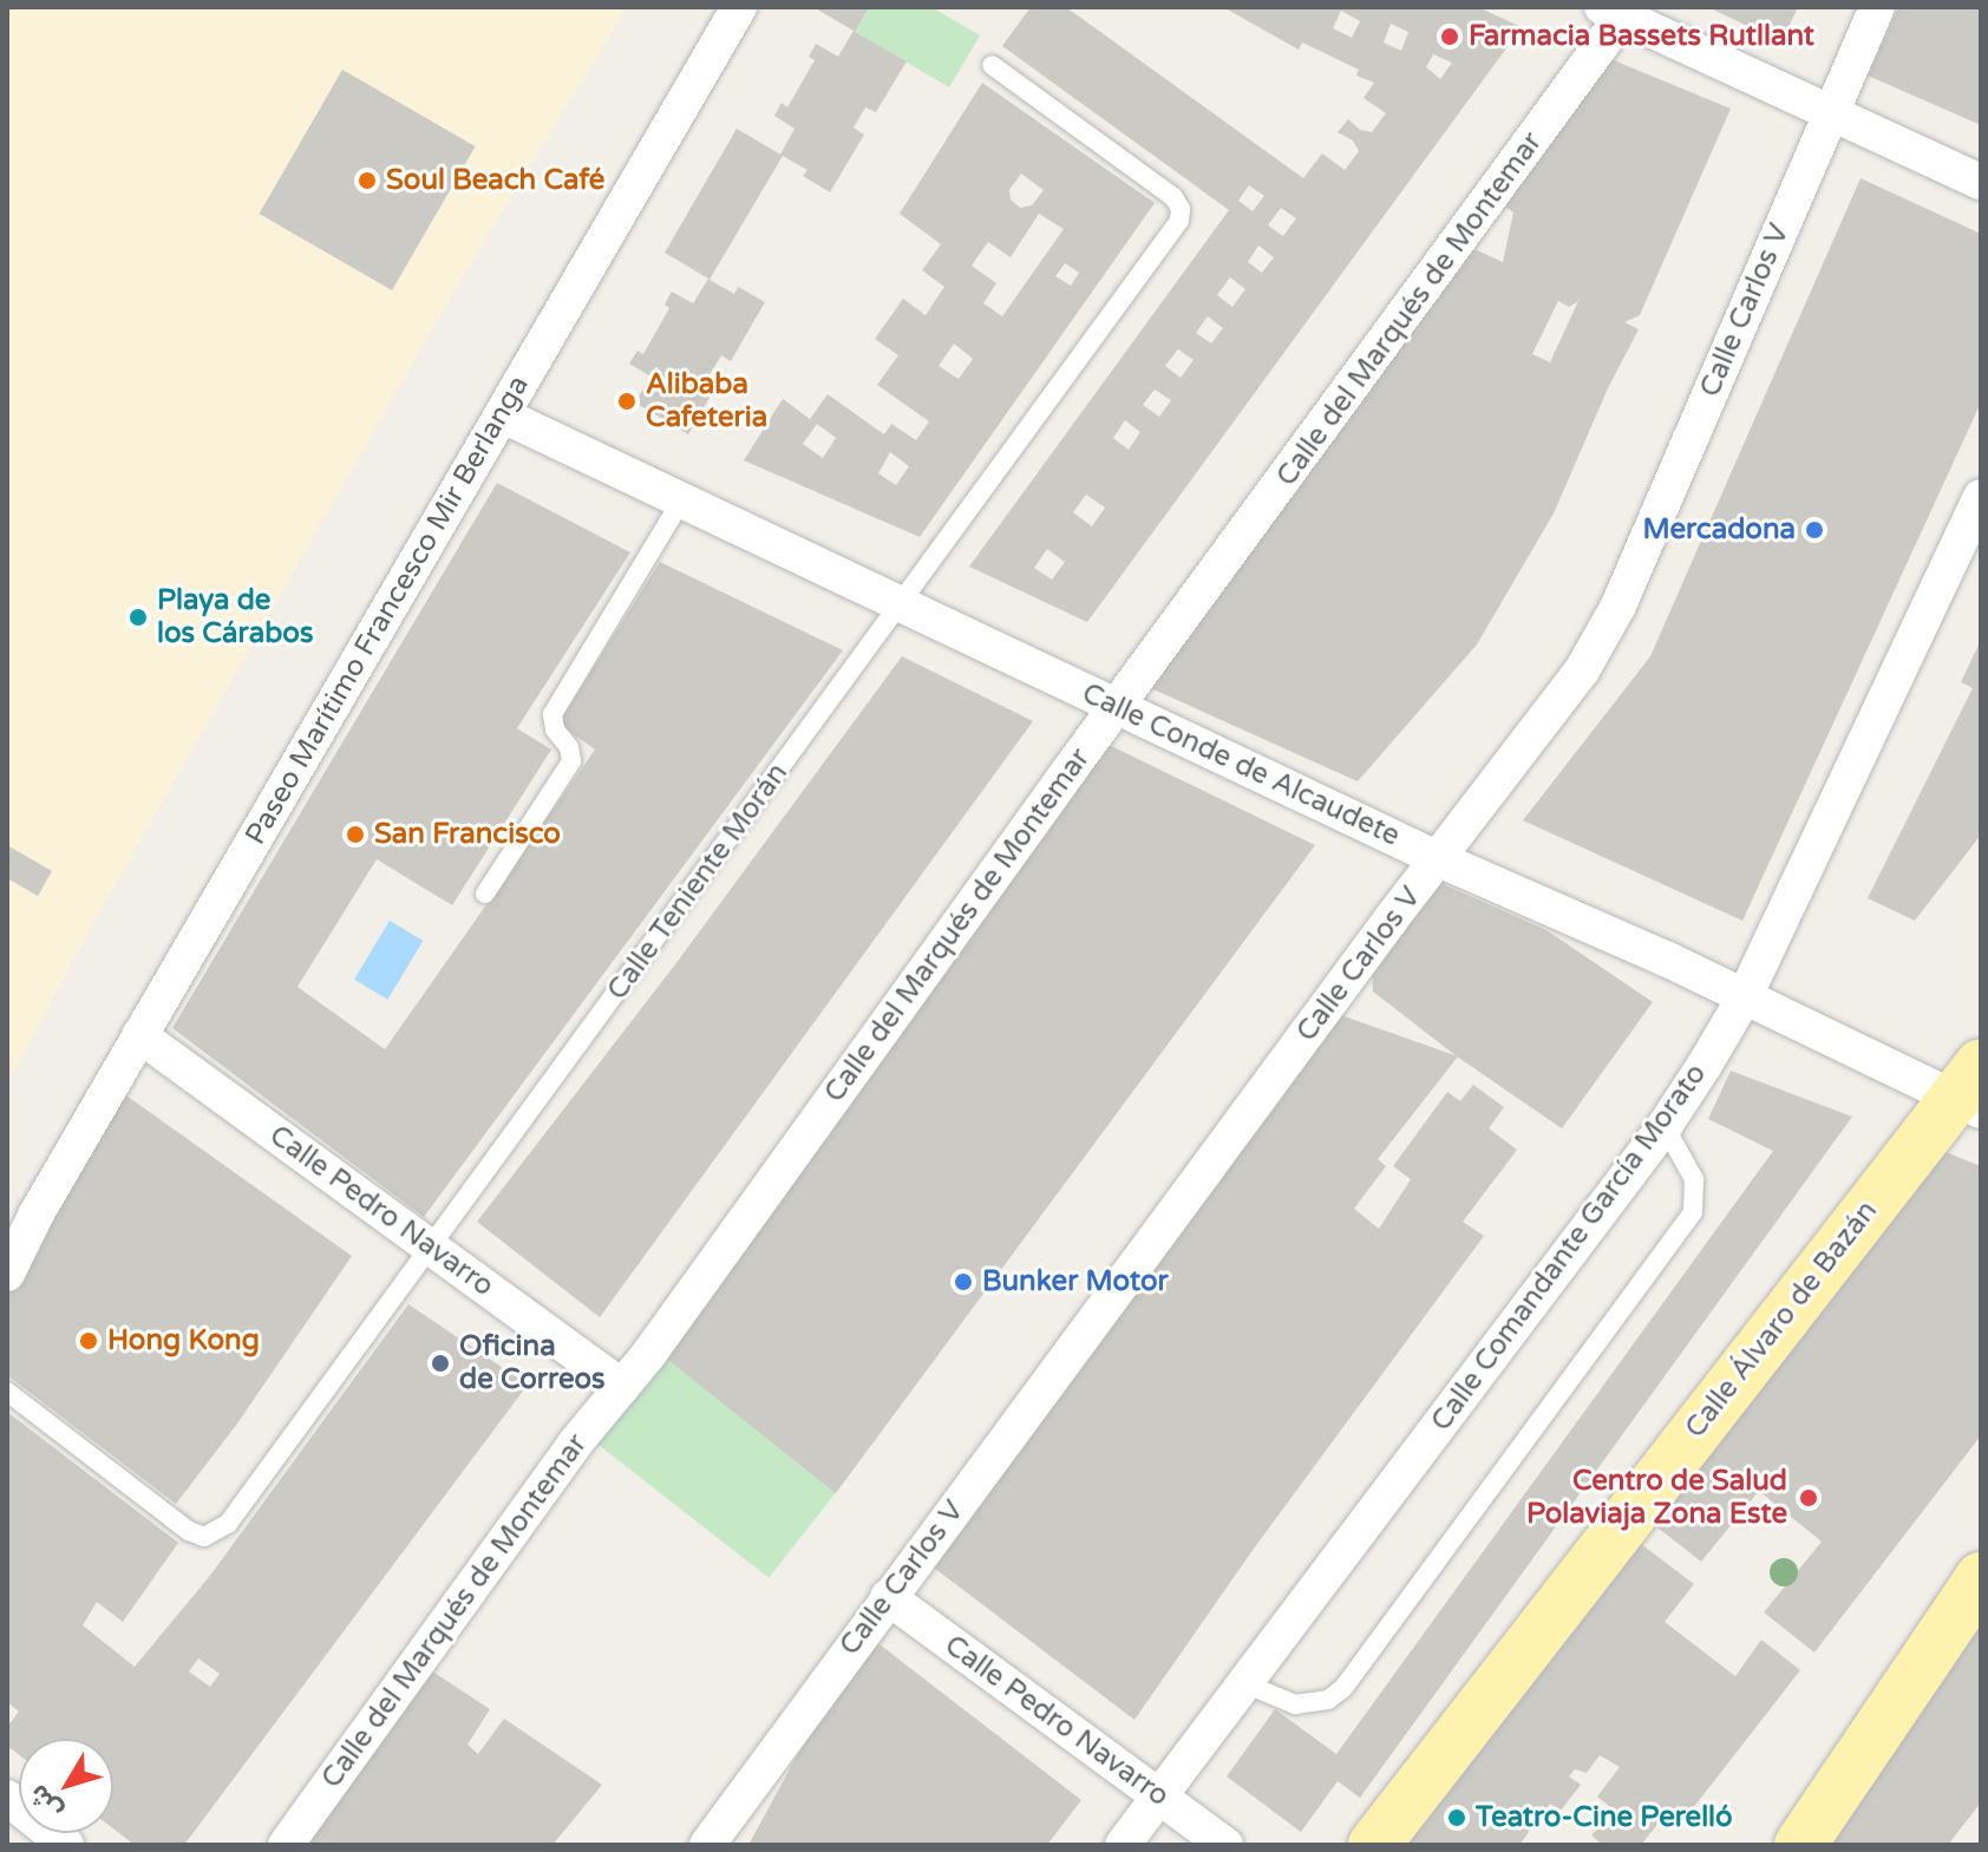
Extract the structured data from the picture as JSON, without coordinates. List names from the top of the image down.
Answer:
{
  "streets": {
    "main road": ["Calle Álvaro de Bazán"],
    "street": [
      "Calle del Marqués de Montemar",
      "Calle Carlos V",
      "Paseo Marítimo Francesco Mir Berlanga",
      "Calle Conde de Alcaudete",
      "Calle Pedro Navarro",
      "Calle Comandante García Morato"
    ],
    "lane": ["Calle Teniente Morán"]
  },
  "crossings": [
    ["Calle del Marqués de Montemar", "Calle Conde de Alcaudete"],
    ["Calle del Marqués de Montemar", "Calle Pedro Navarro"],
    ["Calle Carlos V", "Calle Conde de Alcaudete"],
    ["Calle Carlos V", "Calle Pedro Navarro"],
    ["Paseo Marítimo Francesco Mir Berlanga", "Calle Conde de Alcaudete"],
    ["Paseo Marítimo Francesco Mir Berlanga", "Calle Pedro Navarro"],
    ["Calle Conde de Alcaudete", "Calle Teniente Morán"],
    ["Calle Conde de Alcaudete", "Calle Comandante García Morato"],
    ["Calle Conde de Alcaudete", "Calle Álvaro de Bazán"],
    ["Calle Teniente Morán", "Calle Pedro Navarro"],
    ["Calle Pedro Navarro", "Calle Comandante García Morato"]
  ],
  "places": [
    "Farmacia Bassets Rutllant",
    "Soul Beach Café",
    "Alibaba Cafeteria",
    "Mercadona",
    "Playa de los Cárabos",
    "San Francisco",
    "Bunker Motor",
    "Hong Kong",
    "Oficina de Correos",
    "Centro de Salud Polaviaja Zona Este",
    "Teatro-Cine Perelló"
  ],
  "north": "bottom left"
}
